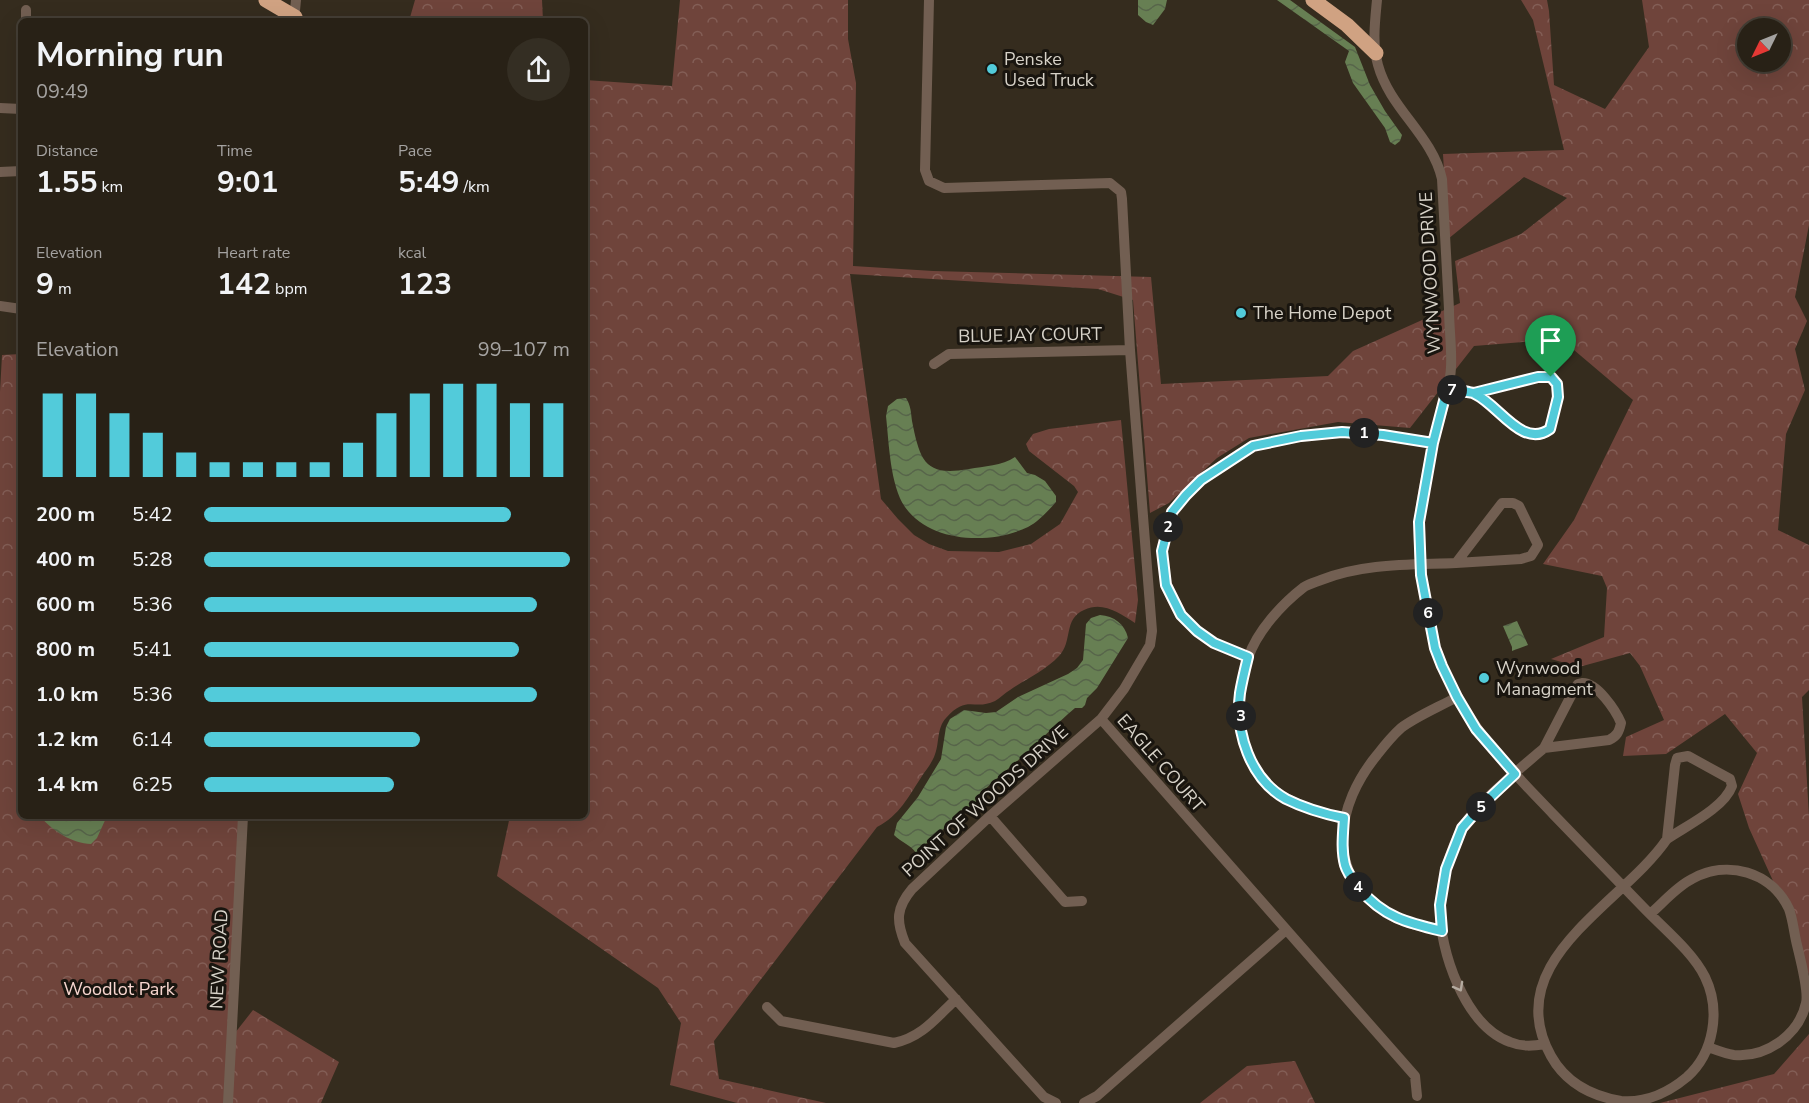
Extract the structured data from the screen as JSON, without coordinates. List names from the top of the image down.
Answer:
{
  "streets": {
    "street": [
      "WYNWOOD DRIVE",
      "BLUE JAY COURT",
      "EAGLE COURT",
      "POINT OF WOODS DRIVE",
      "NEW ROAD"
    ]
  },
  "crossings": [
    ["BLUE JAY COURT", "EAGLE COURT"],
    ["EAGLE COURT", "POINT OF WOODS DRIVE"]
  ],
  "parks": ["Woodlot Park"],
  "places": ["Penske Used Truck", "The Home Depot", "Wynwood Managment"],
  "north": "bottom left",
  "page": {
    "heading": ["Morning run", "09:49"],
    "stats": [
      ["Distance", "1.55 km"],
      ["Time", "9:01"],
      ["Pace", "5:49 /km"],
      ["Elevation", "9 m"],
      ["Heart rate", "142 bpm"],
      ["kcal", "123"]
    ],
    "chart": ["Elevation", "99–107 m"],
    "pins": [
      "7",
      "1",
      "2",
      "6",
      "3",
      "5",
      "4"
    ],
    "list": [
      {
        "name": "200 m",
        "note": "5:42"
      },
      {
        "name": "400 m",
        "note": "5:28"
      },
      {
        "name": "600 m",
        "note": "5:36"
      },
      {
        "name": "800 m",
        "note": "5:41"
      },
      {
        "name": "1.0 km",
        "note": "5:36"
      },
      {
        "name": "1.2 km",
        "note": "6:14"
      },
      {
        "name": "1.4 km",
        "note": "6:25"
      }
    ]
  }
}
